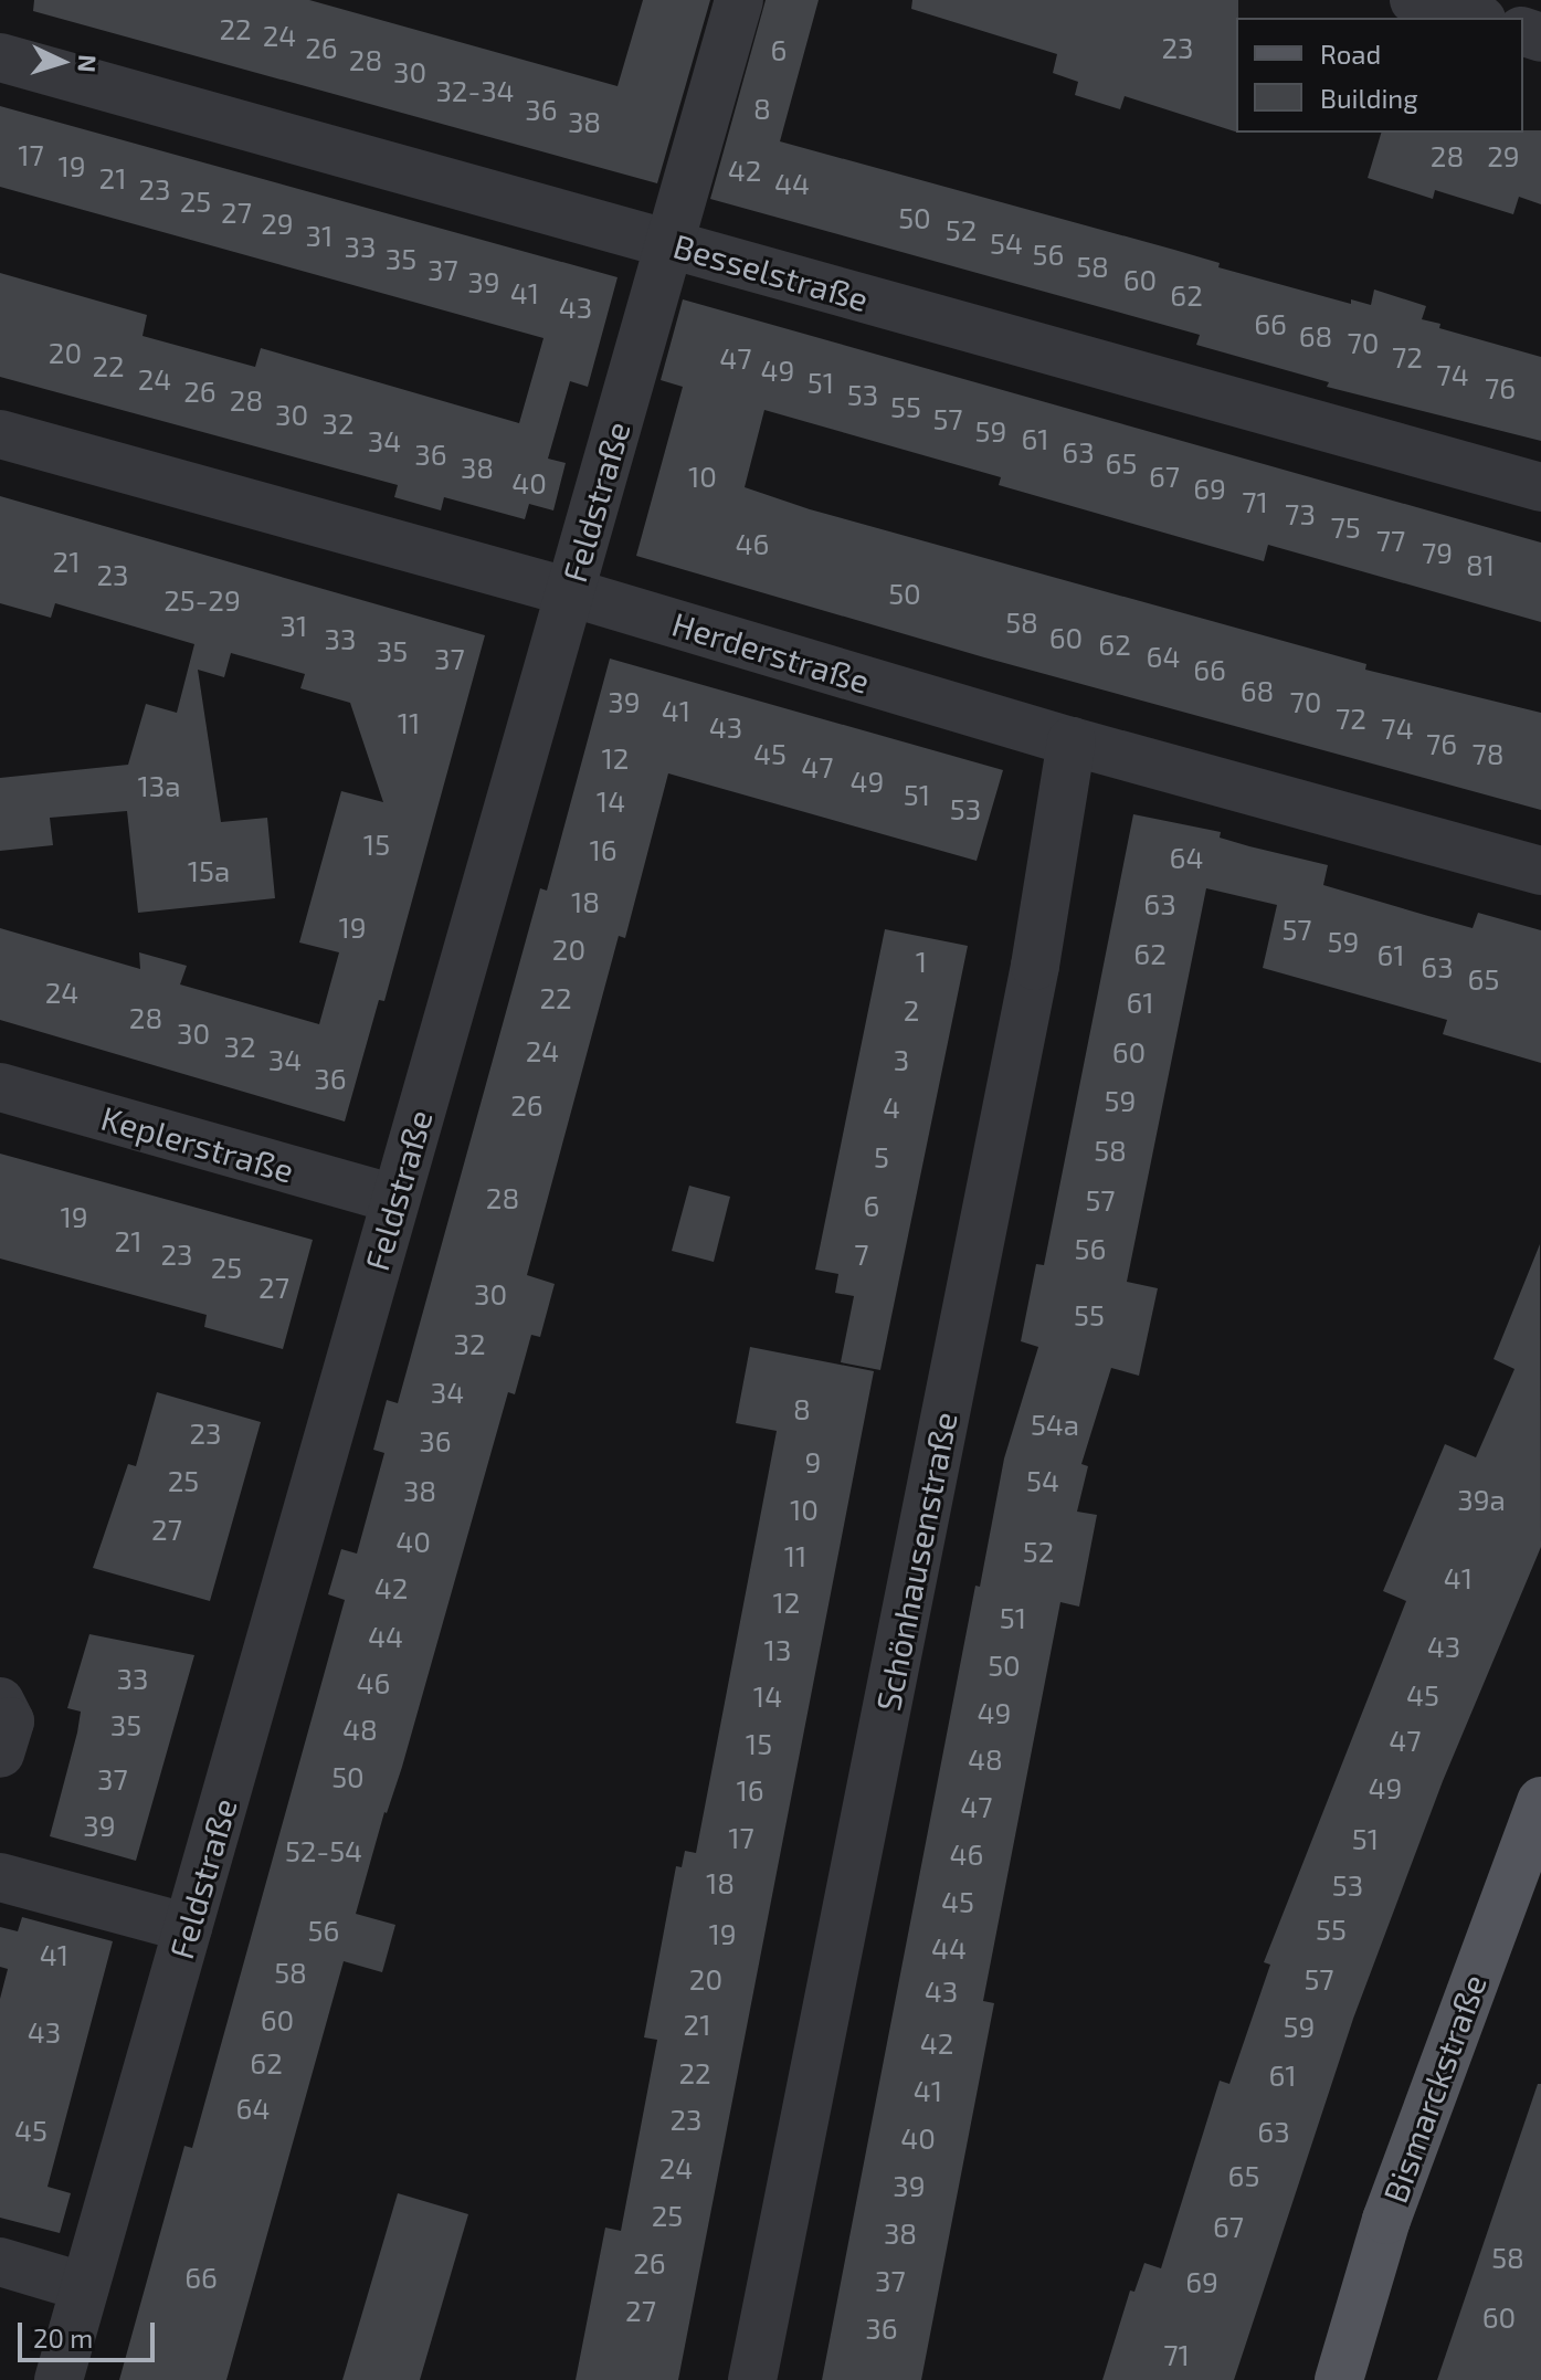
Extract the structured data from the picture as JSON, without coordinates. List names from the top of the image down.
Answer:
{
  "streets": {
    "main road": ["Bismarckstraße"],
    "street": [
      "Besselstraße",
      "Feldstraße",
      "Herderstraße",
      "Keplerstraße",
      "Schönhausenstraße"
    ]
  },
  "crossings": [
    ["Besselstraße", "Feldstraße"],
    ["Feldstraße", "Herderstraße"],
    ["Feldstraße", "Keplerstraße"],
    ["Herderstraße", "Schönhausenstraße"]
  ],
  "house_numbers": [
    "22",
    "24",
    "26",
    "23",
    "6",
    "28",
    "30",
    "32-34",
    "8",
    "36",
    "38",
    "17",
    "28",
    "29",
    "19",
    "42",
    "21",
    "44",
    "23",
    "25",
    "27",
    "50",
    "29",
    "52",
    "31",
    "54",
    "33",
    "56",
    "35",
    "58",
    "37",
    "60",
    "39",
    "41",
    "62",
    "43",
    "66",
    "68",
    "70",
    "20",
    "72",
    "47",
    "22",
    "49",
    "74",
    "24",
    "51",
    "76",
    "26",
    "53",
    "28",
    "55",
    "30",
    "57",
    "32",
    "59",
    "61",
    "34",
    "63",
    "36",
    "65",
    "38",
    "10",
    "67",
    "40",
    "69",
    "71",
    "73",
    "75",
    "77",
    "46",
    "79",
    "21",
    "81",
    "23",
    "50",
    "25-29",
    "58",
    "31",
    "60",
    "33",
    "62",
    "35",
    "64",
    "37",
    "66",
    "68",
    "39",
    "70",
    "41",
    "72",
    "11",
    "43",
    "74",
    "76",
    "45",
    "78",
    "12",
    "47",
    "49",
    "13a",
    "51",
    "14",
    "53",
    "15",
    "16",
    "64",
    "15a",
    "18",
    "63",
    "19",
    "57",
    "59",
    "20",
    "62",
    "61",
    "1",
    "63",
    "65",
    "24",
    "22",
    "61",
    "2",
    "28",
    "30",
    "32",
    "24",
    "60",
    "34",
    "3",
    "36",
    "59",
    "26",
    "4",
    "58",
    "5",
    "28",
    "57",
    "6",
    "19",
    "21",
    "56",
    "23",
    "7",
    "25",
    "27",
    "30",
    "55",
    "32",
    "34",
    "8",
    "54a",
    "23",
    "36",
    "9",
    "25",
    "54",
    "38",
    "39a",
    "10",
    "27",
    "40",
    "52",
    "11",
    "41",
    "42",
    "12",
    "51",
    "44",
    "43",
    "13",
    "50",
    "33",
    "46",
    "45",
    "14",
    "49",
    "35",
    "48",
    "47",
    "15",
    "48",
    "50",
    "37",
    "49",
    "16",
    "47",
    "39",
    "17",
    "51",
    "52-54",
    "46",
    "18",
    "53",
    "45",
    "55",
    "56",
    "19",
    "44",
    "41",
    "58",
    "20",
    "57",
    "43",
    "60",
    "21",
    "59",
    "43",
    "42",
    "62",
    "22",
    "61",
    "41",
    "64",
    "23",
    "45",
    "63",
    "40",
    "24",
    "65",
    "39",
    "25",
    "67",
    "38",
    "58",
    "26",
    "66",
    "37",
    "69",
    "27",
    "60",
    "36",
    "71"
  ],
  "legend": ["Road", "Building"],
  "scale_bar": "20 m",
  "north": "right"
}
